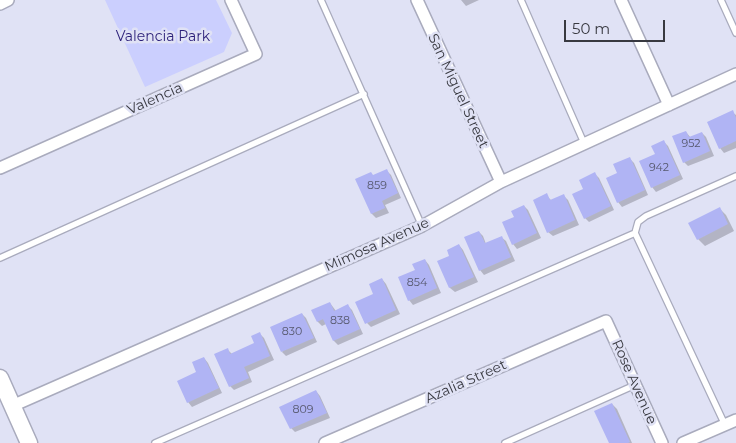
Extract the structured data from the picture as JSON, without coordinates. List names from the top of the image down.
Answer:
{
  "streets": {
    "street": [
      "San Miguel Street",
      "Valencia",
      "Mimosa Avenue",
      "Azalia Street",
      "Rose Avenue"
    ]
  },
  "crossings": [
    ["San Miguel Street", "Mimosa Avenue"],
    ["Azalia Street", "Rose Avenue"]
  ],
  "parks": ["Valencia Park"],
  "house_numbers": [
    "952",
    "942",
    "859",
    "854",
    "838",
    "830",
    "809"
  ],
  "scale_bar": "50 m"
}
